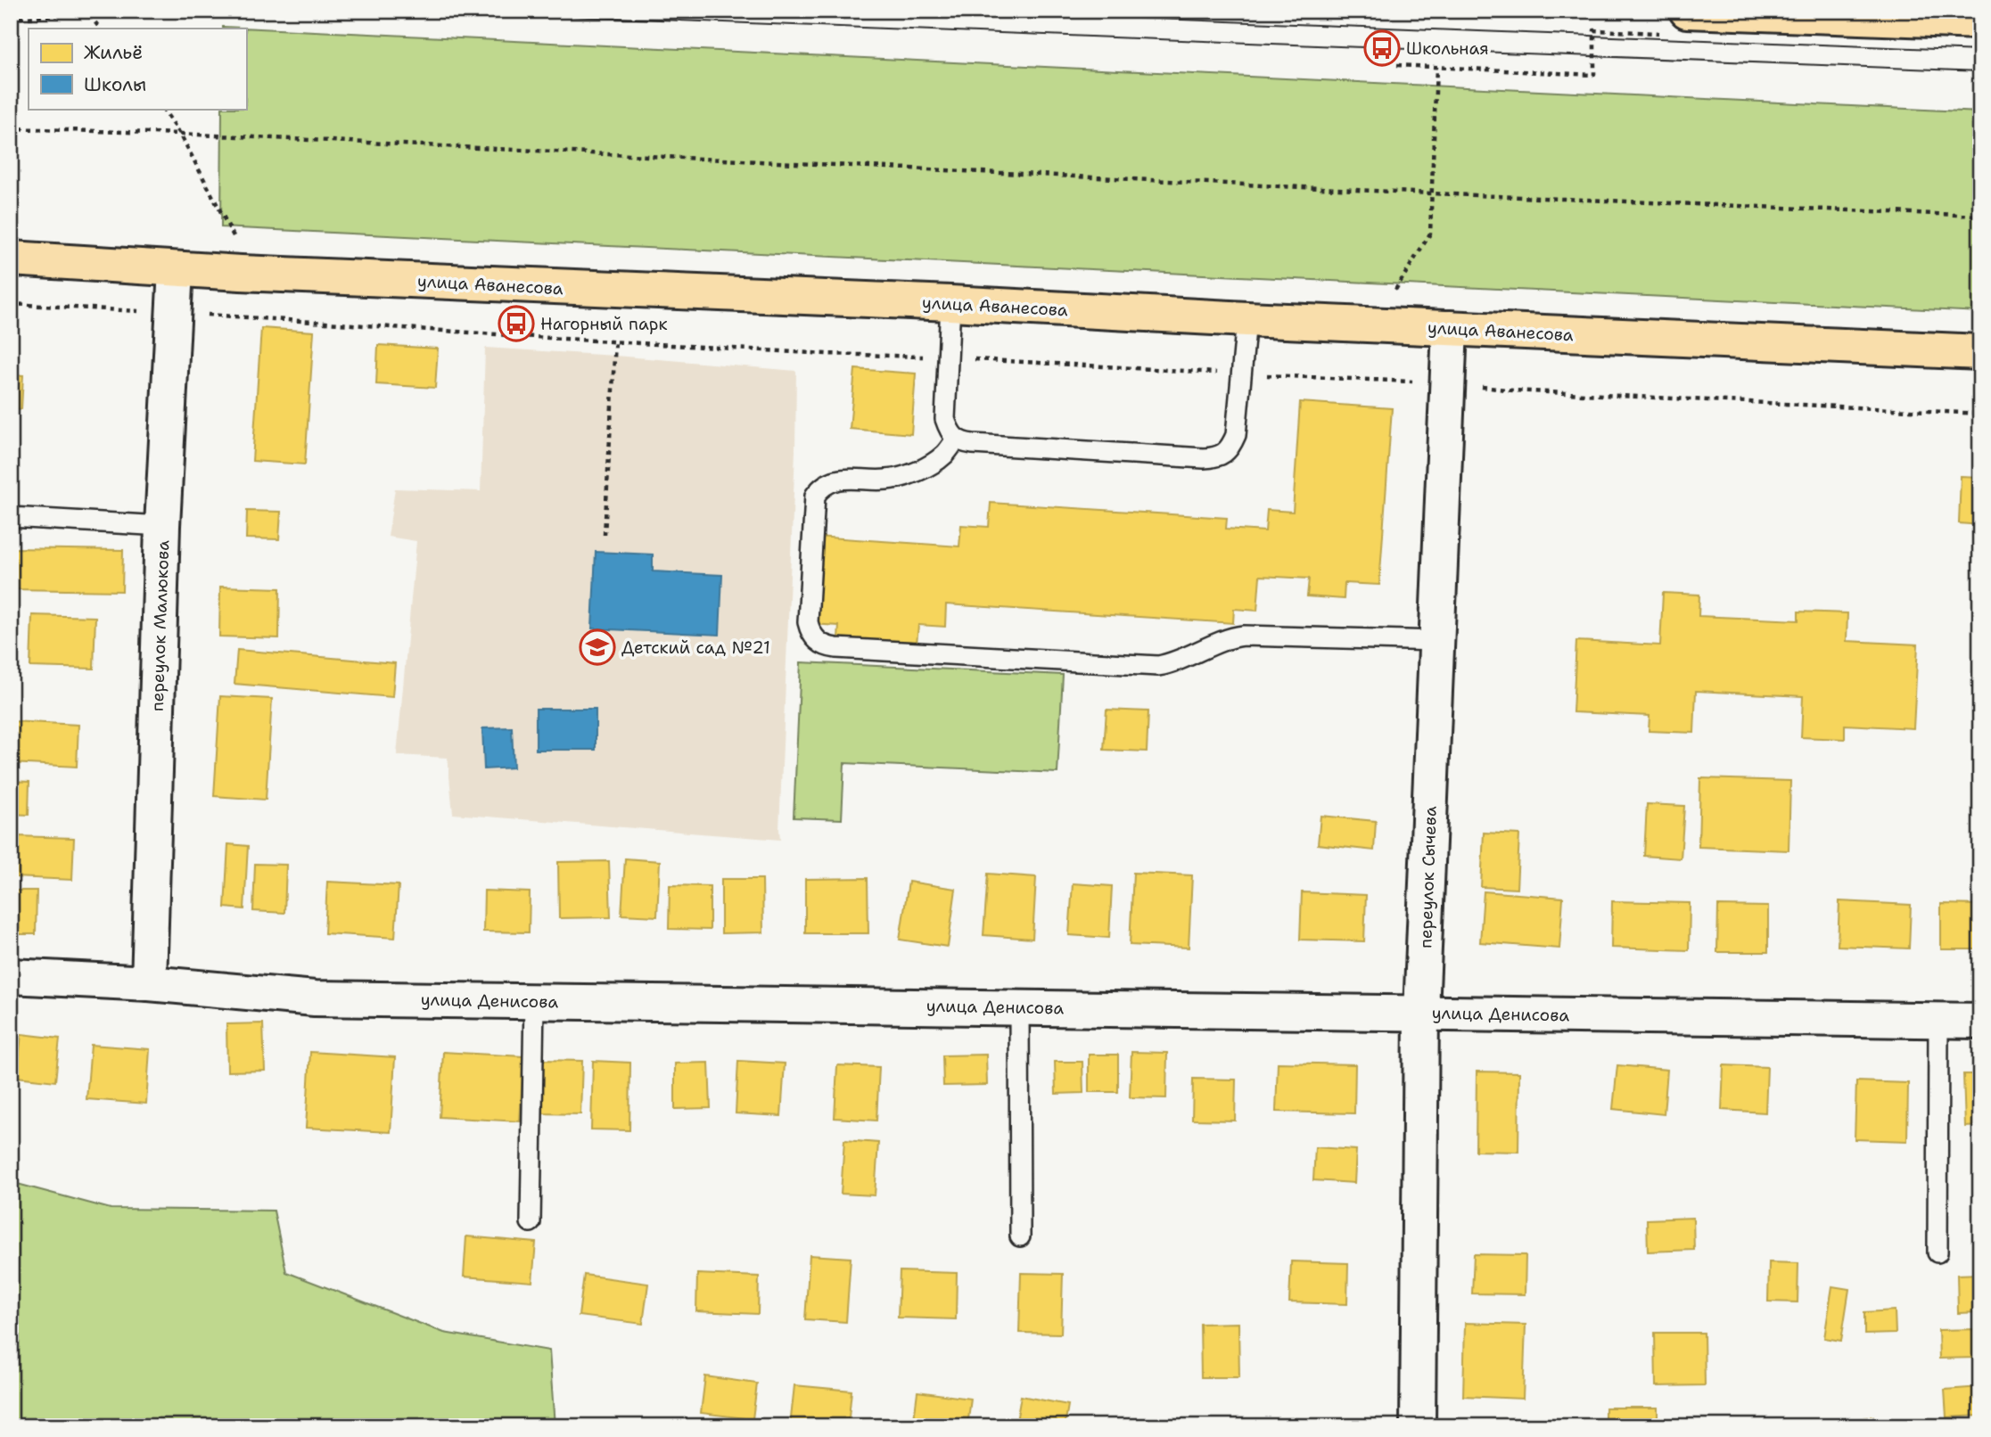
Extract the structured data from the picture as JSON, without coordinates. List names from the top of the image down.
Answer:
{
  "streets": {
    "highway": ["улица Аванесова"],
    "street": ["переулок Малюкова", "переулок Сычева", "улица Денисова"]
  },
  "crossings": [
    ["улица Аванесова", "переулок Малюкова"],
    ["улица Аванесова", "переулок Сычева"],
    ["переулок Малюкова", "улица Денисова"],
    ["переулок Сычева", "улица Денисова"]
  ],
  "places": {
    "bus stop": ["Школьная", "Нагорный парк"],
    "school or university": ["Детский сад №21"]
  },
  "legend": ["Жильё", "Школы"]
}
